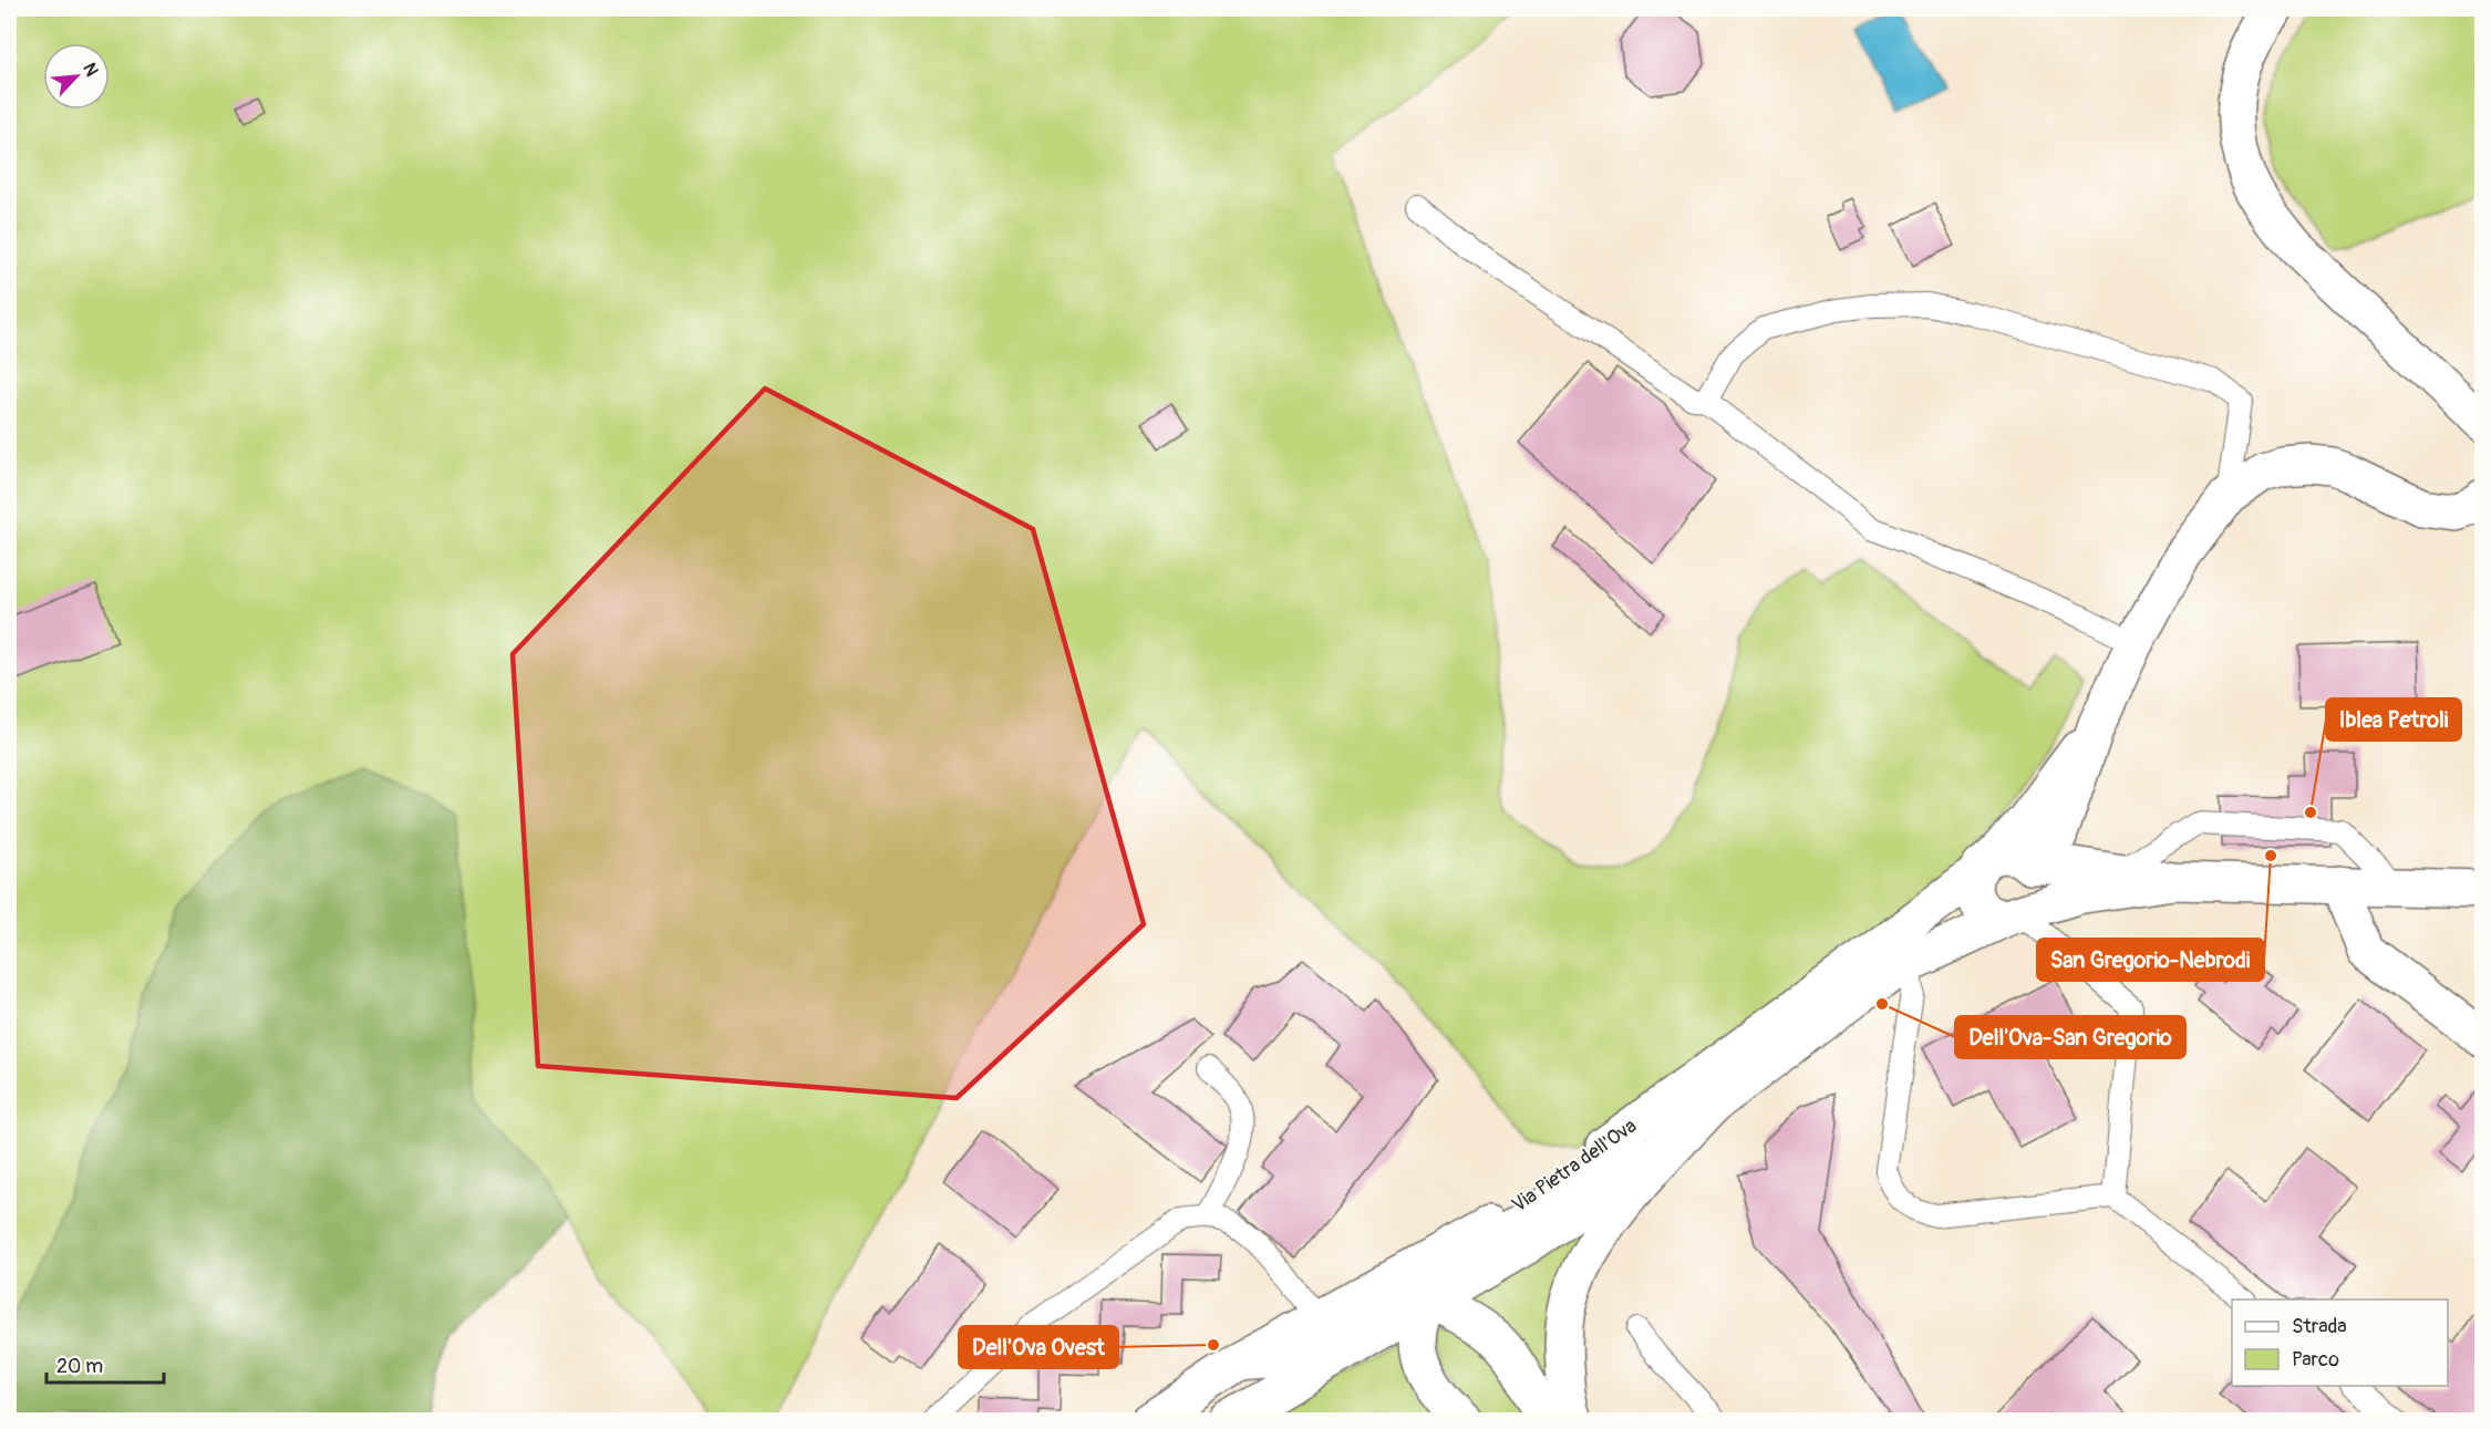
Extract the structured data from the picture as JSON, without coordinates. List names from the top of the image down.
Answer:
{
  "streets": {
    "main road": ["Via Pietra dell'Ova"]
  },
  "places": [
    "Iblea Petroli",
    "San Gregorio-Nebrodi",
    "Dell'Ova-San Gregorio",
    "Dell'Ova Ovest"
  ],
  "legend": ["Strada", "Parco"],
  "scale_bar": "20 m",
  "north": "top right"
}
